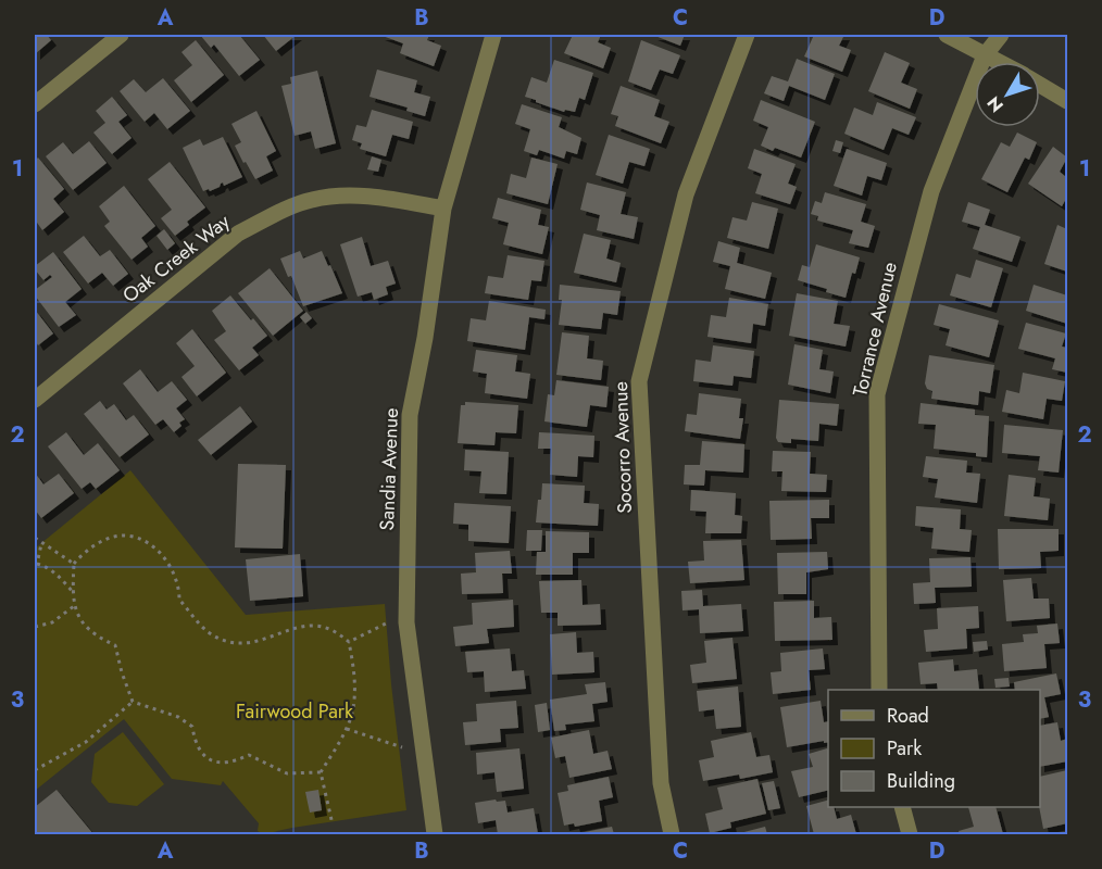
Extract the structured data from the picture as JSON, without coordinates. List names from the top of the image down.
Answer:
{
  "streets": {
    "street": [
      "Oak Creek Way",
      "Torrance Avenue",
      "Socorro Avenue",
      "Sandia Avenue"
    ]
  },
  "crossings": [
    ["Oak Creek Way", "Sandia Avenue"]
  ],
  "parks": ["Fairwood Park"],
  "legend": ["Road", "Park", "Building"],
  "north": "bottom left",
  "grid": {
    "columns": [
      "A",
      "B",
      "C",
      "D"
    ],
    "rows": ["1", "2", "3"]
  }
}
